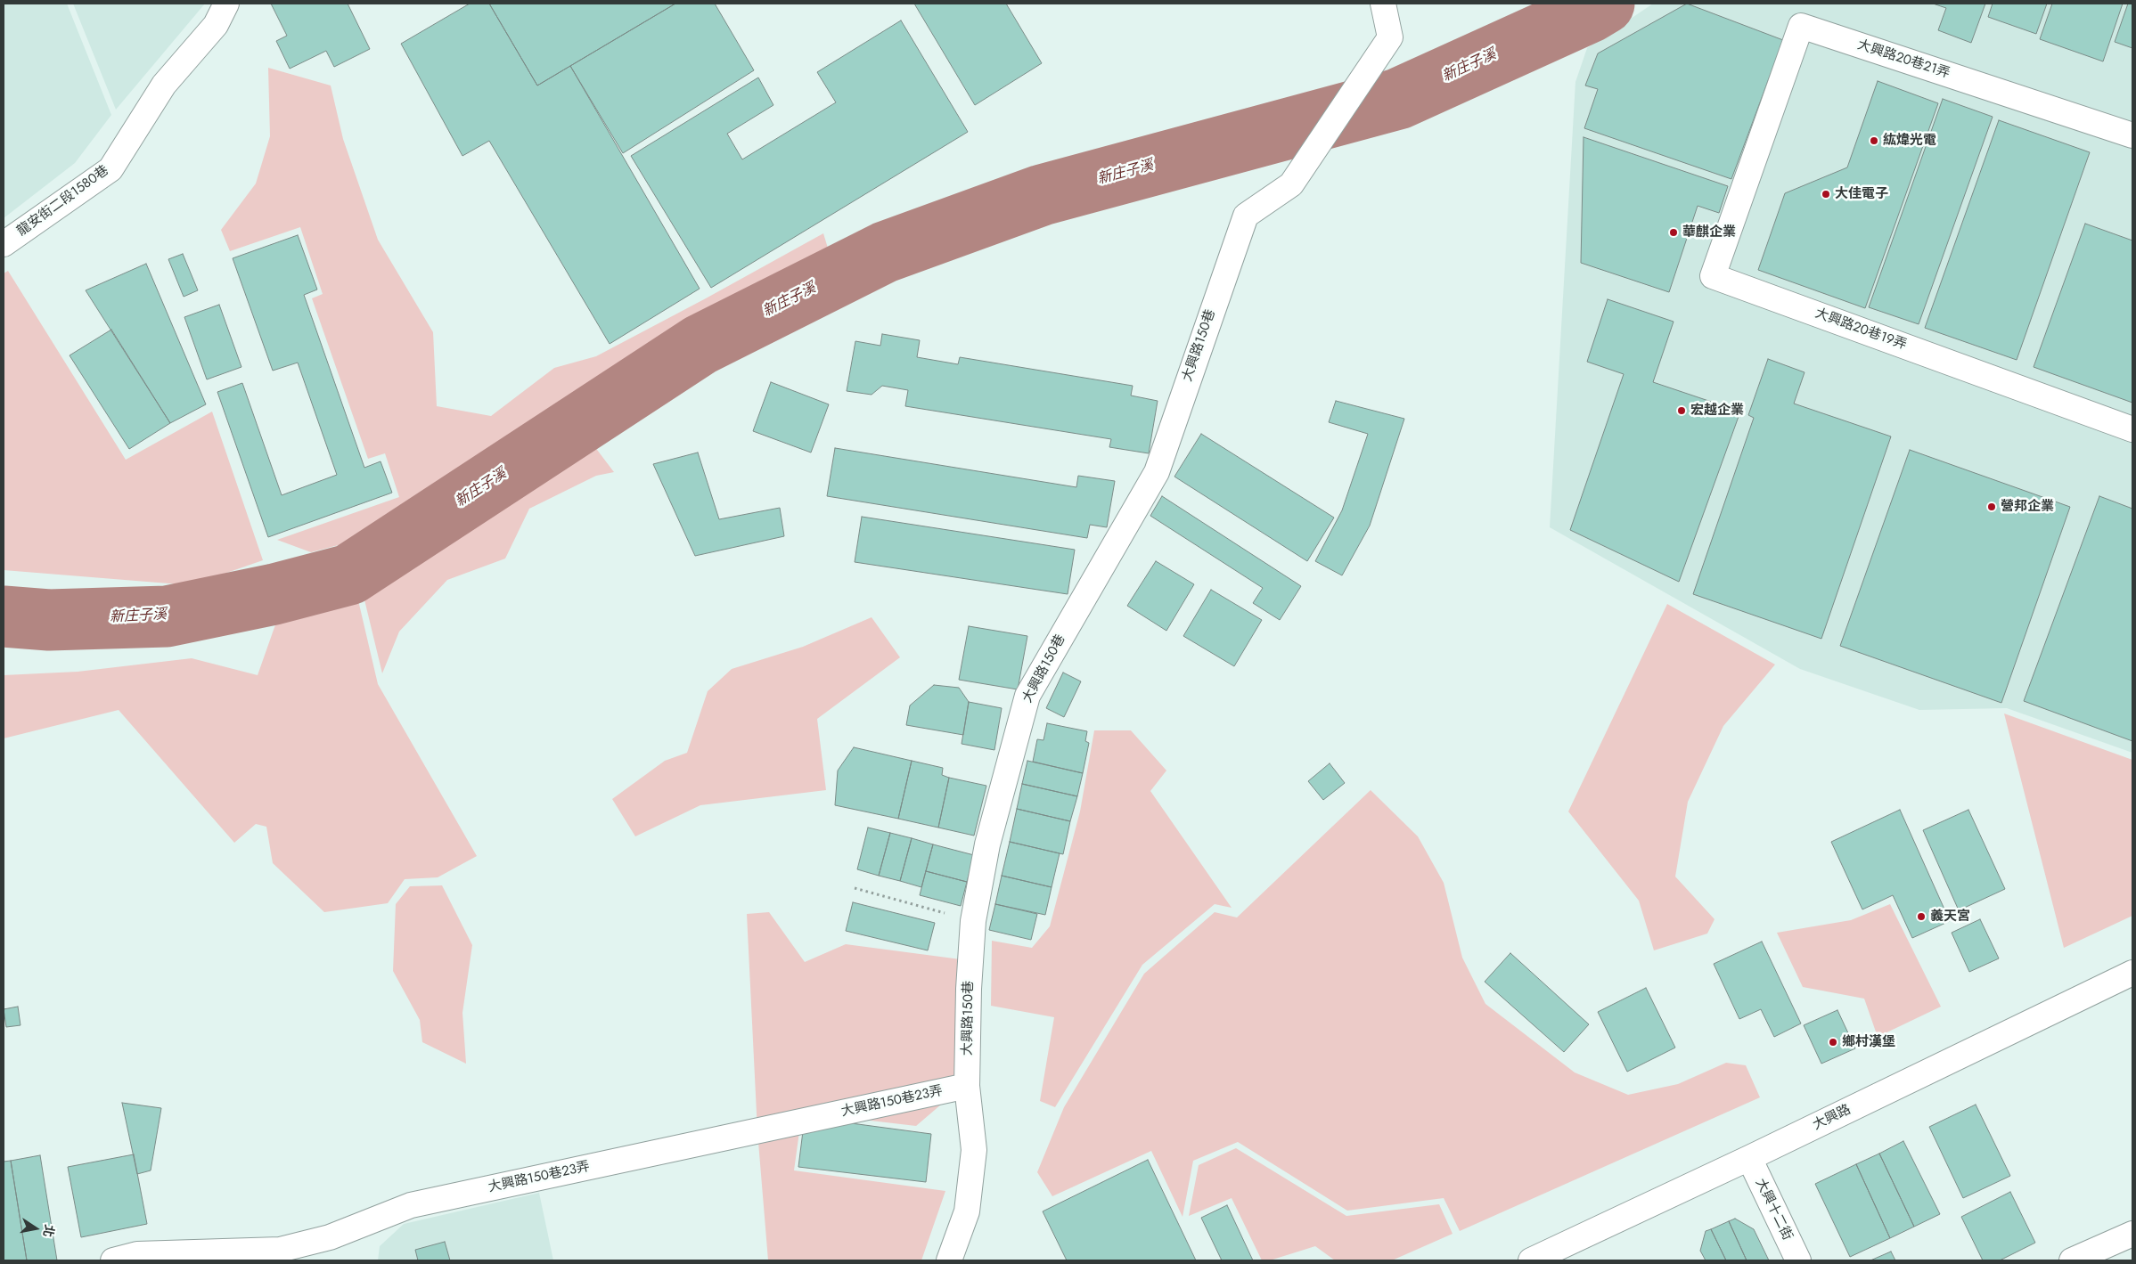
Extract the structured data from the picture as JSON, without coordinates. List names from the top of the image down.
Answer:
{
  "streets": {
    "street": [
      "大興路20巷21弄",
      "龍安街二段1580巷",
      "大興路20巷19弄",
      "大興路150巷",
      "大興路150巷23弄",
      "大興路",
      "大興十二街"
    ]
  },
  "crossings": [
    ["大興路20巷21弄", "大興路20巷19弄"],
    ["大興路150巷", "大興路150巷23弄"],
    ["大興路", "大興十二街"]
  ],
  "water": ["新庄子溪"],
  "places": [
    "紘煒光電",
    "大佳電子",
    "華麒企業",
    "宏越企業",
    "營邦企業",
    "義天宮",
    "鄉村漢堡"
  ],
  "north": "right"
}
